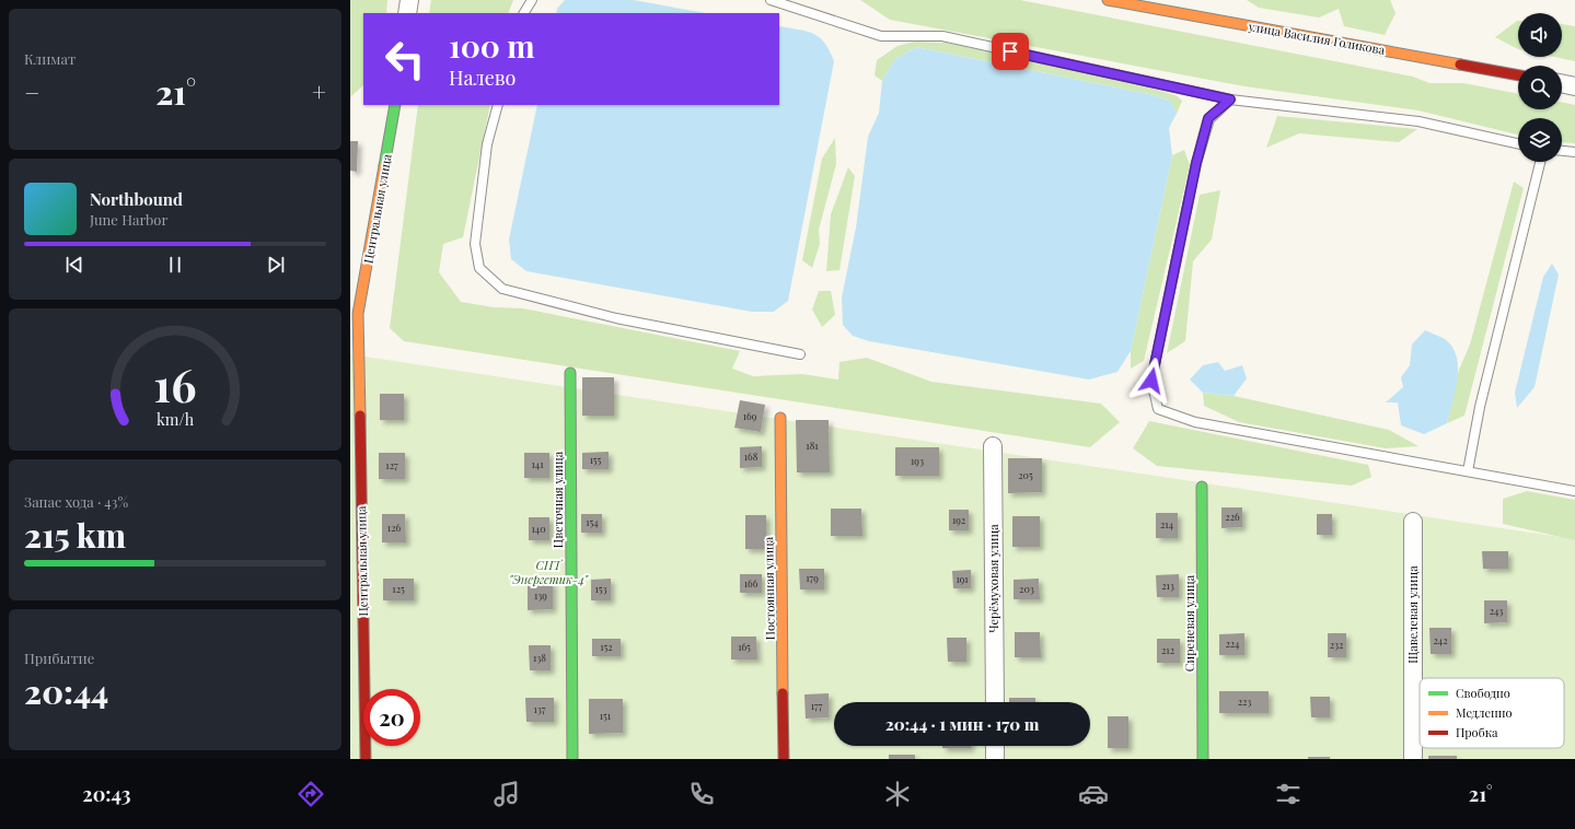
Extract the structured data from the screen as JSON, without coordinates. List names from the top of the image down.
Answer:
{
  "streets": {
    "street": [
      "улица Василия Голикова",
      "Центральная улица",
      "Цветочная улица",
      "Черёмуховая улица",
      "Постоянная улица",
      "Щавелевая улица",
      "Сиреневая улица"
    ]
  },
  "parks": ["СНТ \"Энергетик-4\""],
  "house_numbers": [
    "169",
    "181",
    "168",
    "155",
    "193",
    "141",
    "127",
    "205",
    "226",
    "192",
    "154",
    "214",
    "126",
    "140",
    "179",
    "191",
    "166",
    "213",
    "125",
    "153",
    "203",
    "139",
    "243",
    "242",
    "224",
    "232",
    "152",
    "165",
    "212",
    "138",
    "223",
    "177",
    "137",
    "151"
  ],
  "legend": ["Свободно", "Медленно", "Пробка"],
  "page": {
    "tile": [
      "Климат",
      ["Запас хода · 43%", "215 km"],
      ["Прибытие", "20:44"]
    ],
    "turn": ["100 m", "Налево"],
    "heat": ["−", "21°", "+"],
    "song": ["Northbound", "June Harbor"],
    "limit": "20",
    "trip": "20:44 · 1 мин · 170 m",
    "tabs": ["20:43", "21°"],
    "gauge": ["16", "km/h"]
  }
}
